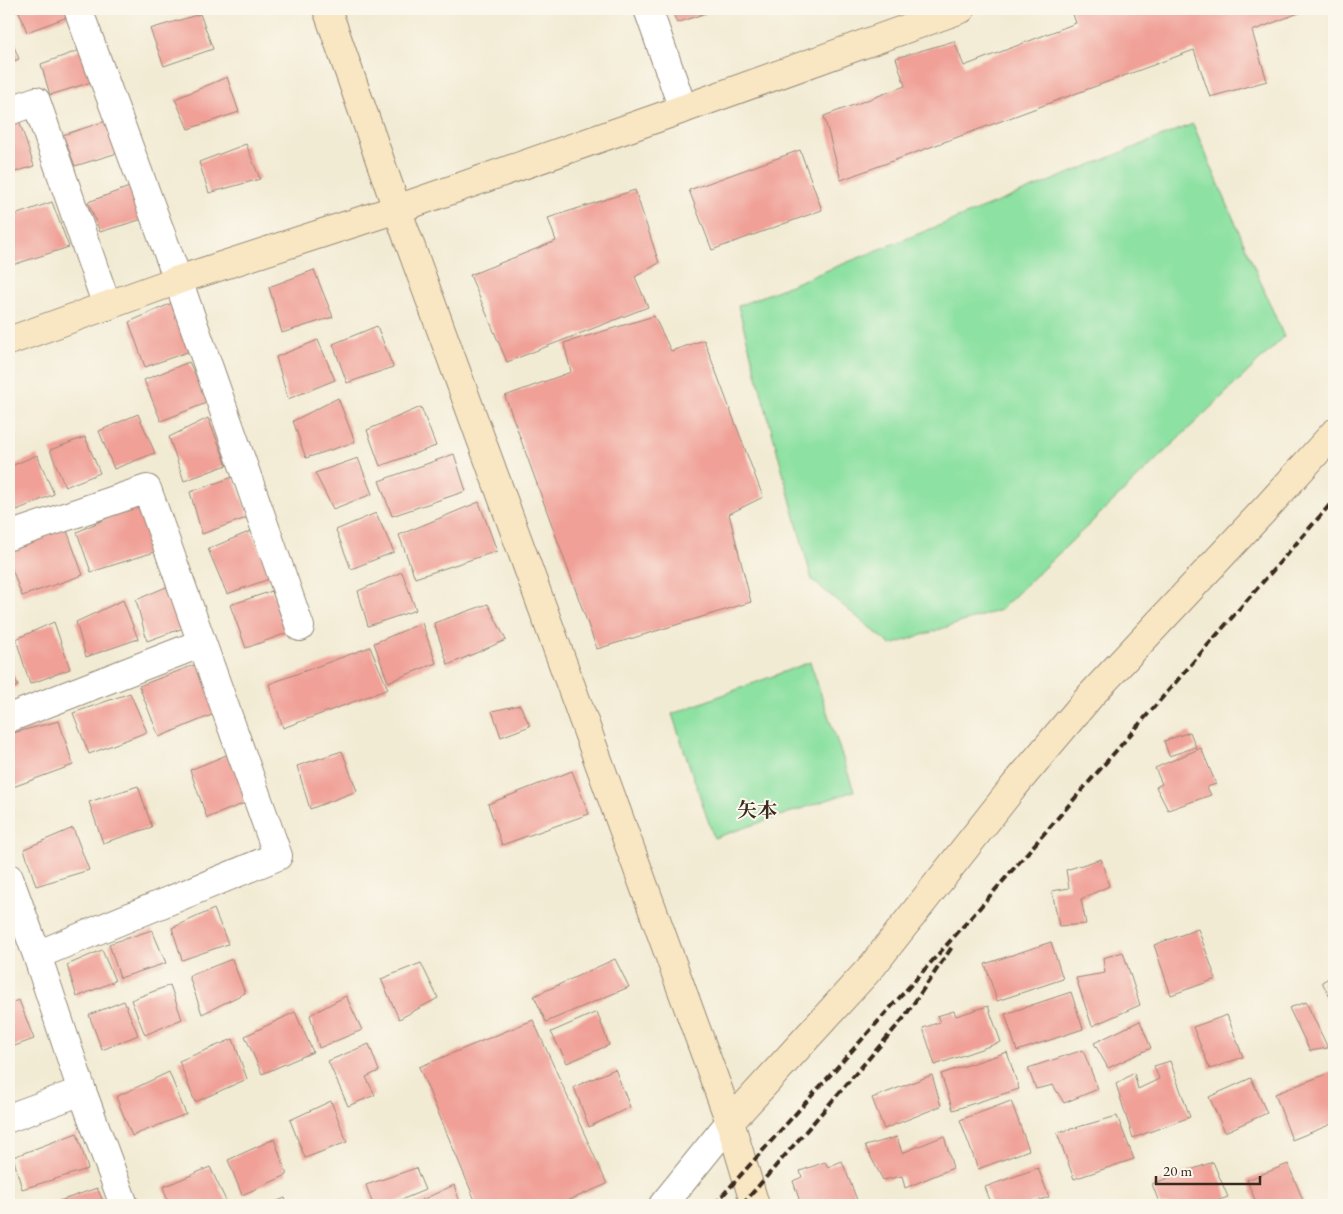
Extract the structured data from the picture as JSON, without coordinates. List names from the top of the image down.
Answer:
{
  "districts": ["矢本"],
  "scale_bar": "20 m"
}
